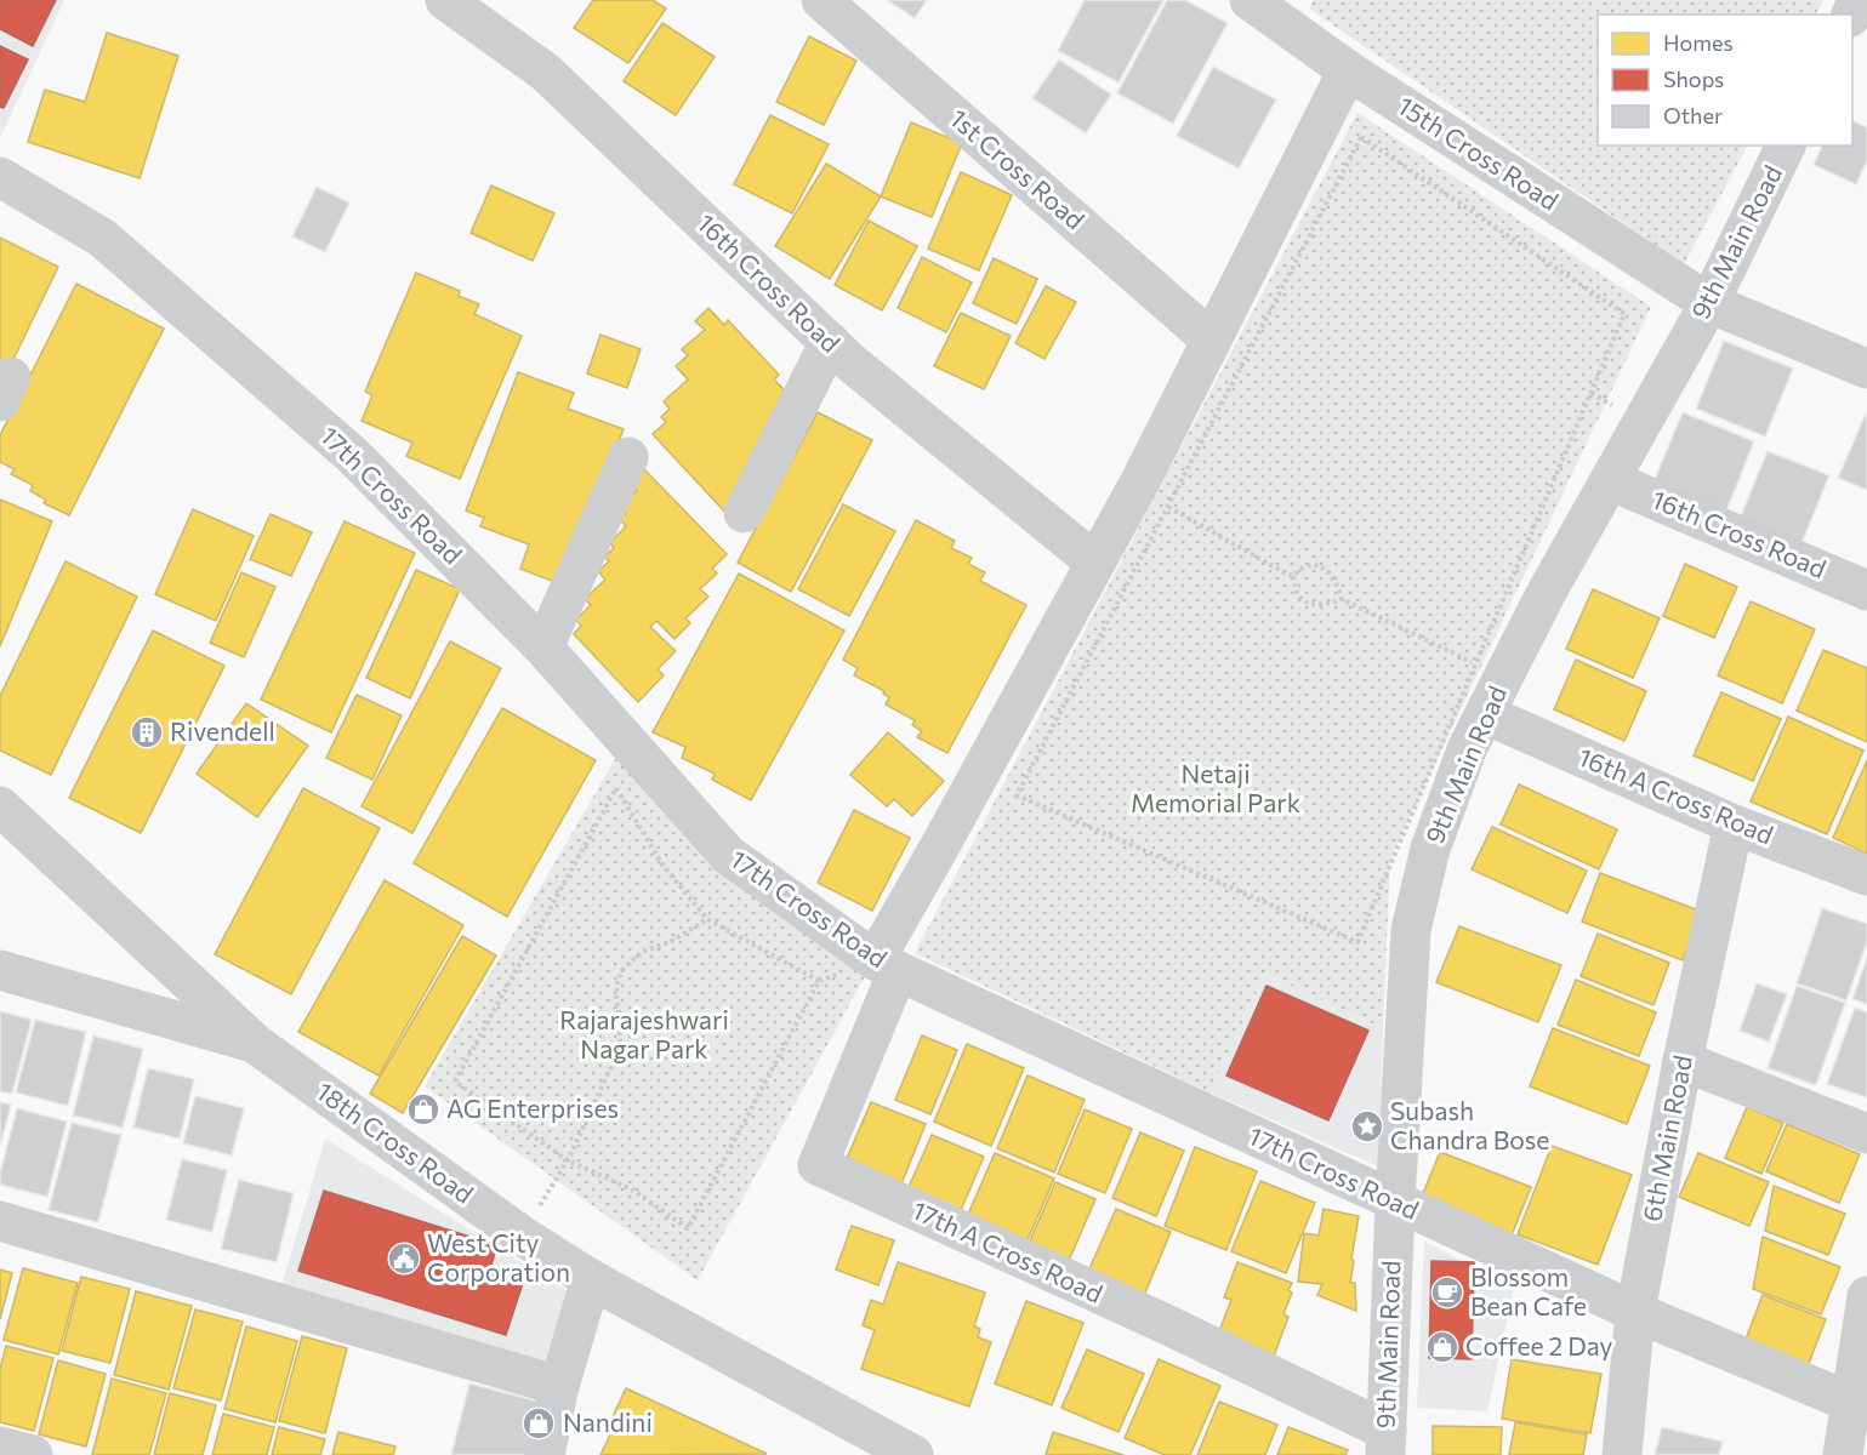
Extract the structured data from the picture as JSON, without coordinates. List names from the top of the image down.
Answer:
{
  "streets": {
    "street": [
      "15th Cross Road",
      "1st Cross Road",
      "9th Main Road",
      "16th Cross Road",
      "17th Cross Road",
      "16th A Cross Road",
      "6th Main Road",
      "18th Cross Road",
      "17th A Cross Road"
    ]
  },
  "crossings": [
    ["15th Cross Road", "9th Main Road"],
    ["9th Main Road", "16th Cross Road"],
    ["9th Main Road", "17th Cross Road"],
    ["9th Main Road", "16th A Cross Road"],
    ["9th Main Road", "17th A Cross Road"],
    ["17th Cross Road", "6th Main Road"],
    ["17th Cross Road", "17th A Cross Road"],
    ["16th A Cross Road", "6th Main Road"]
  ],
  "parks": ["Netaji Memorial Park", "Rajarajeshwari Nagar Park"],
  "places": {
    "building": ["Rivendell"],
    "shop": ["AG Enterprises", "Coffee 2 Day", "Nandini"],
    "place": ["Subash Chandra Bose"],
    "public building": ["West City Corporation"],
    "cafe": ["Blossom Bean Cafe"]
  },
  "legend": ["Homes", "Shops", "Other"]
}
